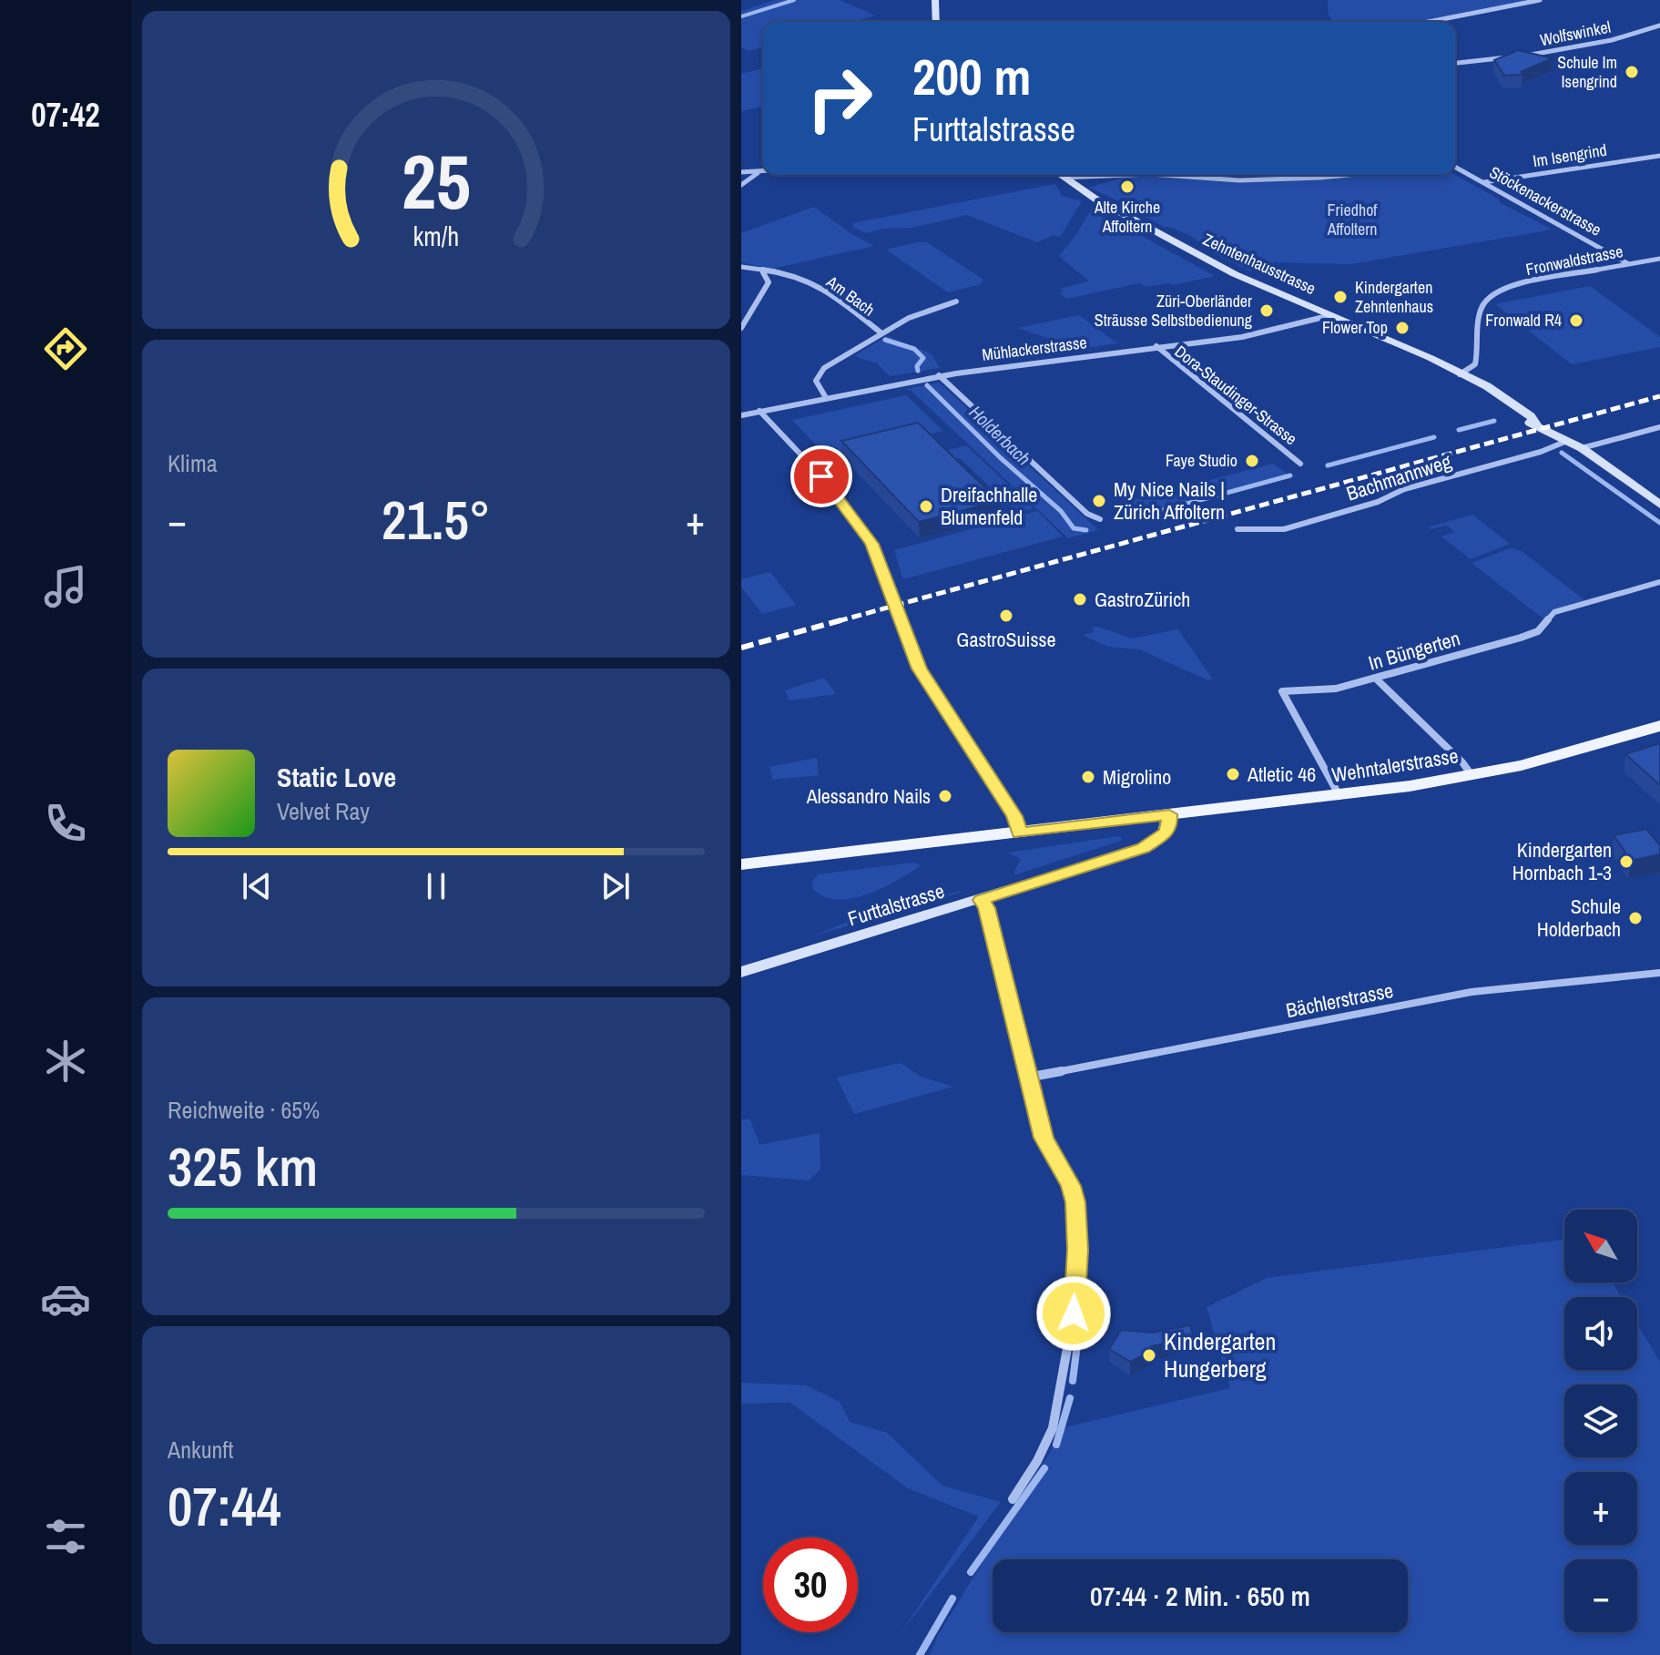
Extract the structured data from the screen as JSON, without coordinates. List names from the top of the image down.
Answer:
{
  "streets": {
    "main road": ["Wehntalerstrasse"],
    "street": [
      "Wolfswinkel",
      "Im Isengrind",
      "Stöckenackerstrasse",
      "Fronwaldstrasse",
      "Zehntenhausstrasse",
      "Am Bach",
      "Mühlackerstrasse",
      "Dora-Staudinger-Strasse",
      "Bachmannweg",
      "In Büngerten",
      "Furttalstrasse",
      "Bächlerstrasse"
    ]
  },
  "crossings": [
    ["Im Isengrind", "Stöckenackerstrasse"],
    ["Stöckenackerstrasse", "Fronwaldstrasse"],
    ["Fronwaldstrasse", "Zehntenhausstrasse"],
    ["Zehntenhausstrasse", "Mühlackerstrasse"],
    ["Zehntenhausstrasse", "Bachmannweg"],
    ["Mühlackerstrasse", "Dora-Staudinger-Strasse"],
    ["In Büngerten", "Wehntalerstrasse"],
    ["Wehntalerstrasse", "Furttalstrasse"]
  ],
  "water": ["Holderbach"],
  "parks": ["Friedhof Affoltern"],
  "places": [
    "Schule Im Isengrind",
    "Alte Kirche Affoltern",
    "Kindergarten Zehntenhaus",
    "Züri-Oberländer Sträusse Selbstbedienung",
    "Fronwald R4",
    "Flower Top",
    "Faye Studio",
    "My Nice Nails | Zürich Affoltern",
    "Dreifachhalle Blumenfeld",
    "GastroZürich",
    "GastroSuisse",
    "Atletic 46",
    "Migrolino",
    "Alessandro Nails",
    "Kindergarten Hornbach 1-3",
    "Schule Holderbach",
    "Kindergarten Hungerberg"
  ],
  "north": "top left",
  "page": {
    "tabs": "07:42",
    "turn": ["200 m", "Furttalstrasse"],
    "tile": [
      "Klima",
      ["Reichweite · 65%", "325 km"],
      ["Ankunft", "07:44"]
    ],
    "heat": ["−", "21.5°", "+"],
    "song": ["Static Love", "Velvet Ray"],
    "map_buttons": ["+", "−"],
    "limit": "30",
    "trip": "07:44 · 2 Min. · 650 m",
    "gauge": ["25", "km/h"]
  }
}
